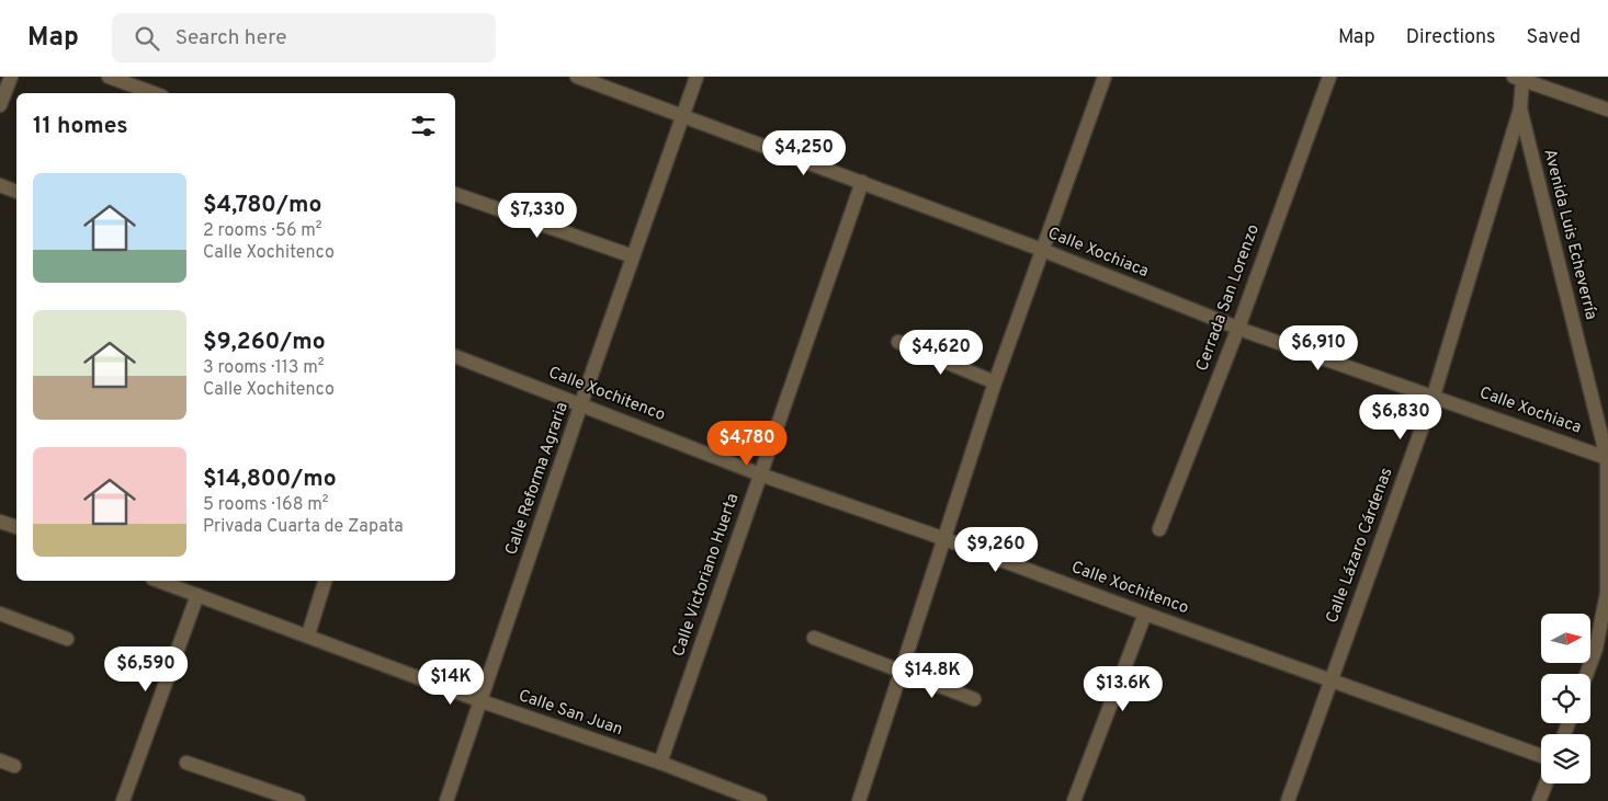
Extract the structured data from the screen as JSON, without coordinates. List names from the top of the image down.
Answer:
{
  "streets": {
    "street": [
      "Avenida Luis Echeverría",
      "Calle Xochiaca",
      "Cerrada San Lorenzo",
      "Calle Xochitenco",
      "Calle Reforma Agraria",
      "Calle Lázaro Cárdenas",
      "Calle Victoriano Huerta",
      "Calle San Juan"
    ]
  },
  "crossings": [
    ["Avenida Luis Echeverría", "Calle Xochiaca"],
    ["Avenida Luis Echeverría", "Calle Lázaro Cárdenas"],
    ["Calle Xochiaca", "Cerrada San Lorenzo"],
    ["Calle Xochiaca", "Calle Reforma Agraria"],
    ["Calle Xochiaca", "Calle Lázaro Cárdenas"],
    ["Calle Xochiaca", "Calle Victoriano Huerta"],
    ["Calle Xochitenco", "Calle Reforma Agraria"],
    ["Calle Xochitenco", "Calle Lázaro Cárdenas"],
    ["Calle Xochitenco", "Calle Victoriano Huerta"],
    ["Calle Reforma Agraria", "Calle San Juan"],
    ["Calle Victoriano Huerta", "Calle San Juan"]
  ],
  "north": "right",
  "page": {
    "header": "Map",
    "search": "Search here",
    "nav": ["Map", "Directions", "Saved"],
    "heading": "11 homes",
    "price": [
      "$4,250",
      "$7,330",
      "$6,910",
      "$4,620",
      "$6,830",
      "$4,780",
      "$9,260",
      "$6,590",
      "$14.8K",
      "$14K",
      "$13.6K"
    ],
    "list": [
      {
        "name": "$4,780/mo",
        "note": "2 rooms · 56 m² · Calle Xochitenco"
      },
      {
        "name": "$9,260/mo",
        "note": "3 rooms · 113 m² · Calle Xochitenco"
      },
      {
        "name": "$14,800/mo",
        "note": "5 rooms · 168 m² · Privada Cuarta de Zapata"
      }
    ]
  }
}
